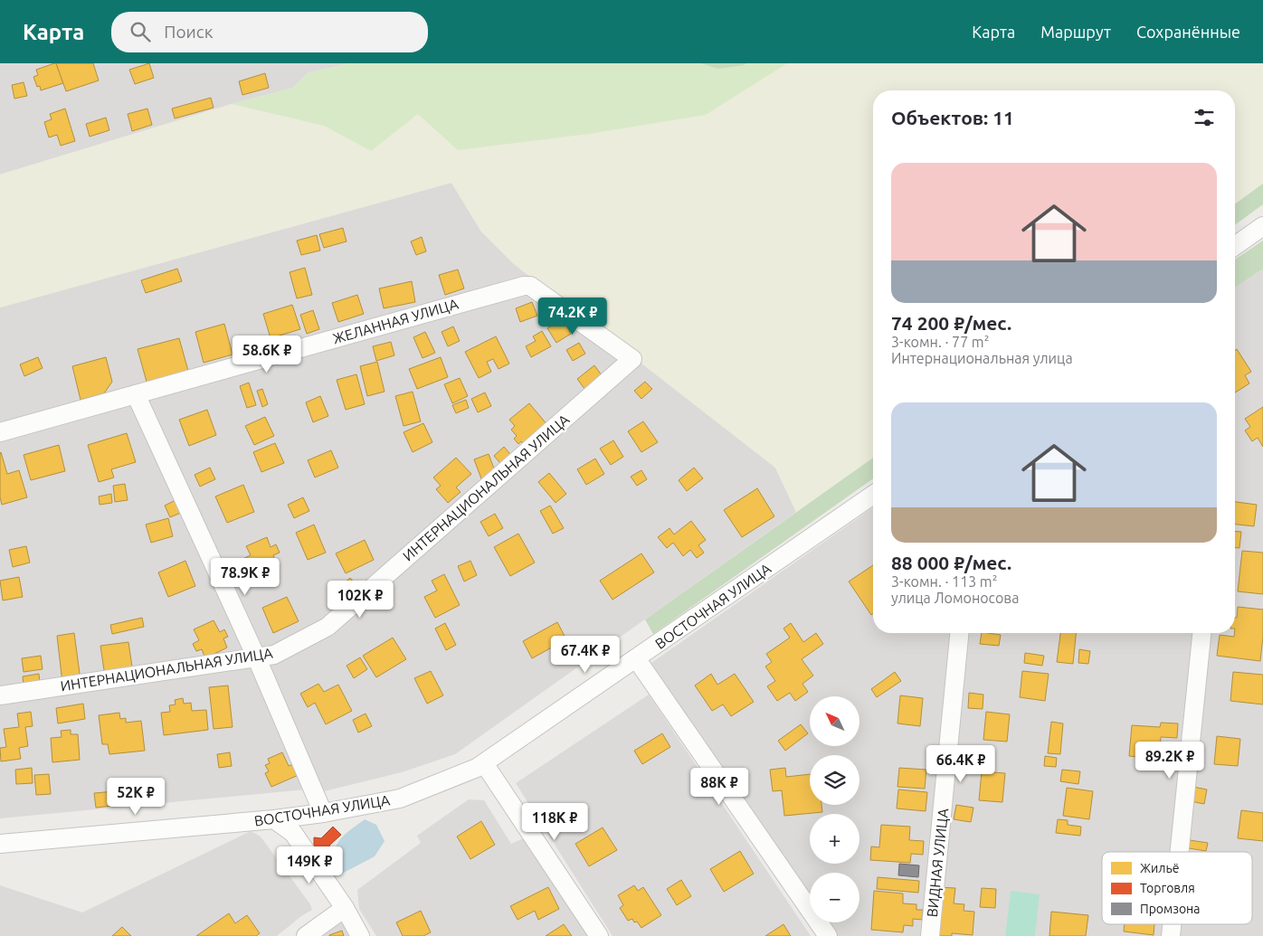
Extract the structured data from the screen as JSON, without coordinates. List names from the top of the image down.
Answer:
{
  "streets": {
    "street": [
      "ЖЕЛАННАЯ УЛИЦА",
      "ИНТЕРНАЦИОНАЛЬНАЯ УЛИЦА",
      "ВОСТОЧНАЯ УЛИЦА",
      "ВИДНАЯ УЛИЦА"
    ]
  },
  "crossings": [
    ["ЖЕЛАННАЯ УЛИЦА", "ИНТЕРНАЦИОНАЛЬНАЯ УЛИЦА"]
  ],
  "legend": ["Жильё", "Торговля", "Промзона"],
  "north": "top left",
  "page": {
    "header": "Карта",
    "search": "Поиск",
    "nav": ["Карта", "Маршрут", "Сохранённые"],
    "heading": "Объектов: 11",
    "list": [
      {
        "name": "74 200 ₽/мес.",
        "note": "3-комн. · 77 m² · Интернациональная улица"
      },
      {
        "name": "88 000 ₽/мес.",
        "note": "3-комн. · 113 m² · улица Ломоносова"
      }
    ],
    "price": [
      "74.2K ₽",
      "58.6K ₽",
      "78.9K ₽",
      "102K ₽",
      "67.4K ₽",
      "89.2K ₽",
      "66.4K ₽",
      "88K ₽",
      "52K ₽",
      "118K ₽",
      "149K ₽"
    ],
    "map_buttons": ["+", "−"]
  }
}
